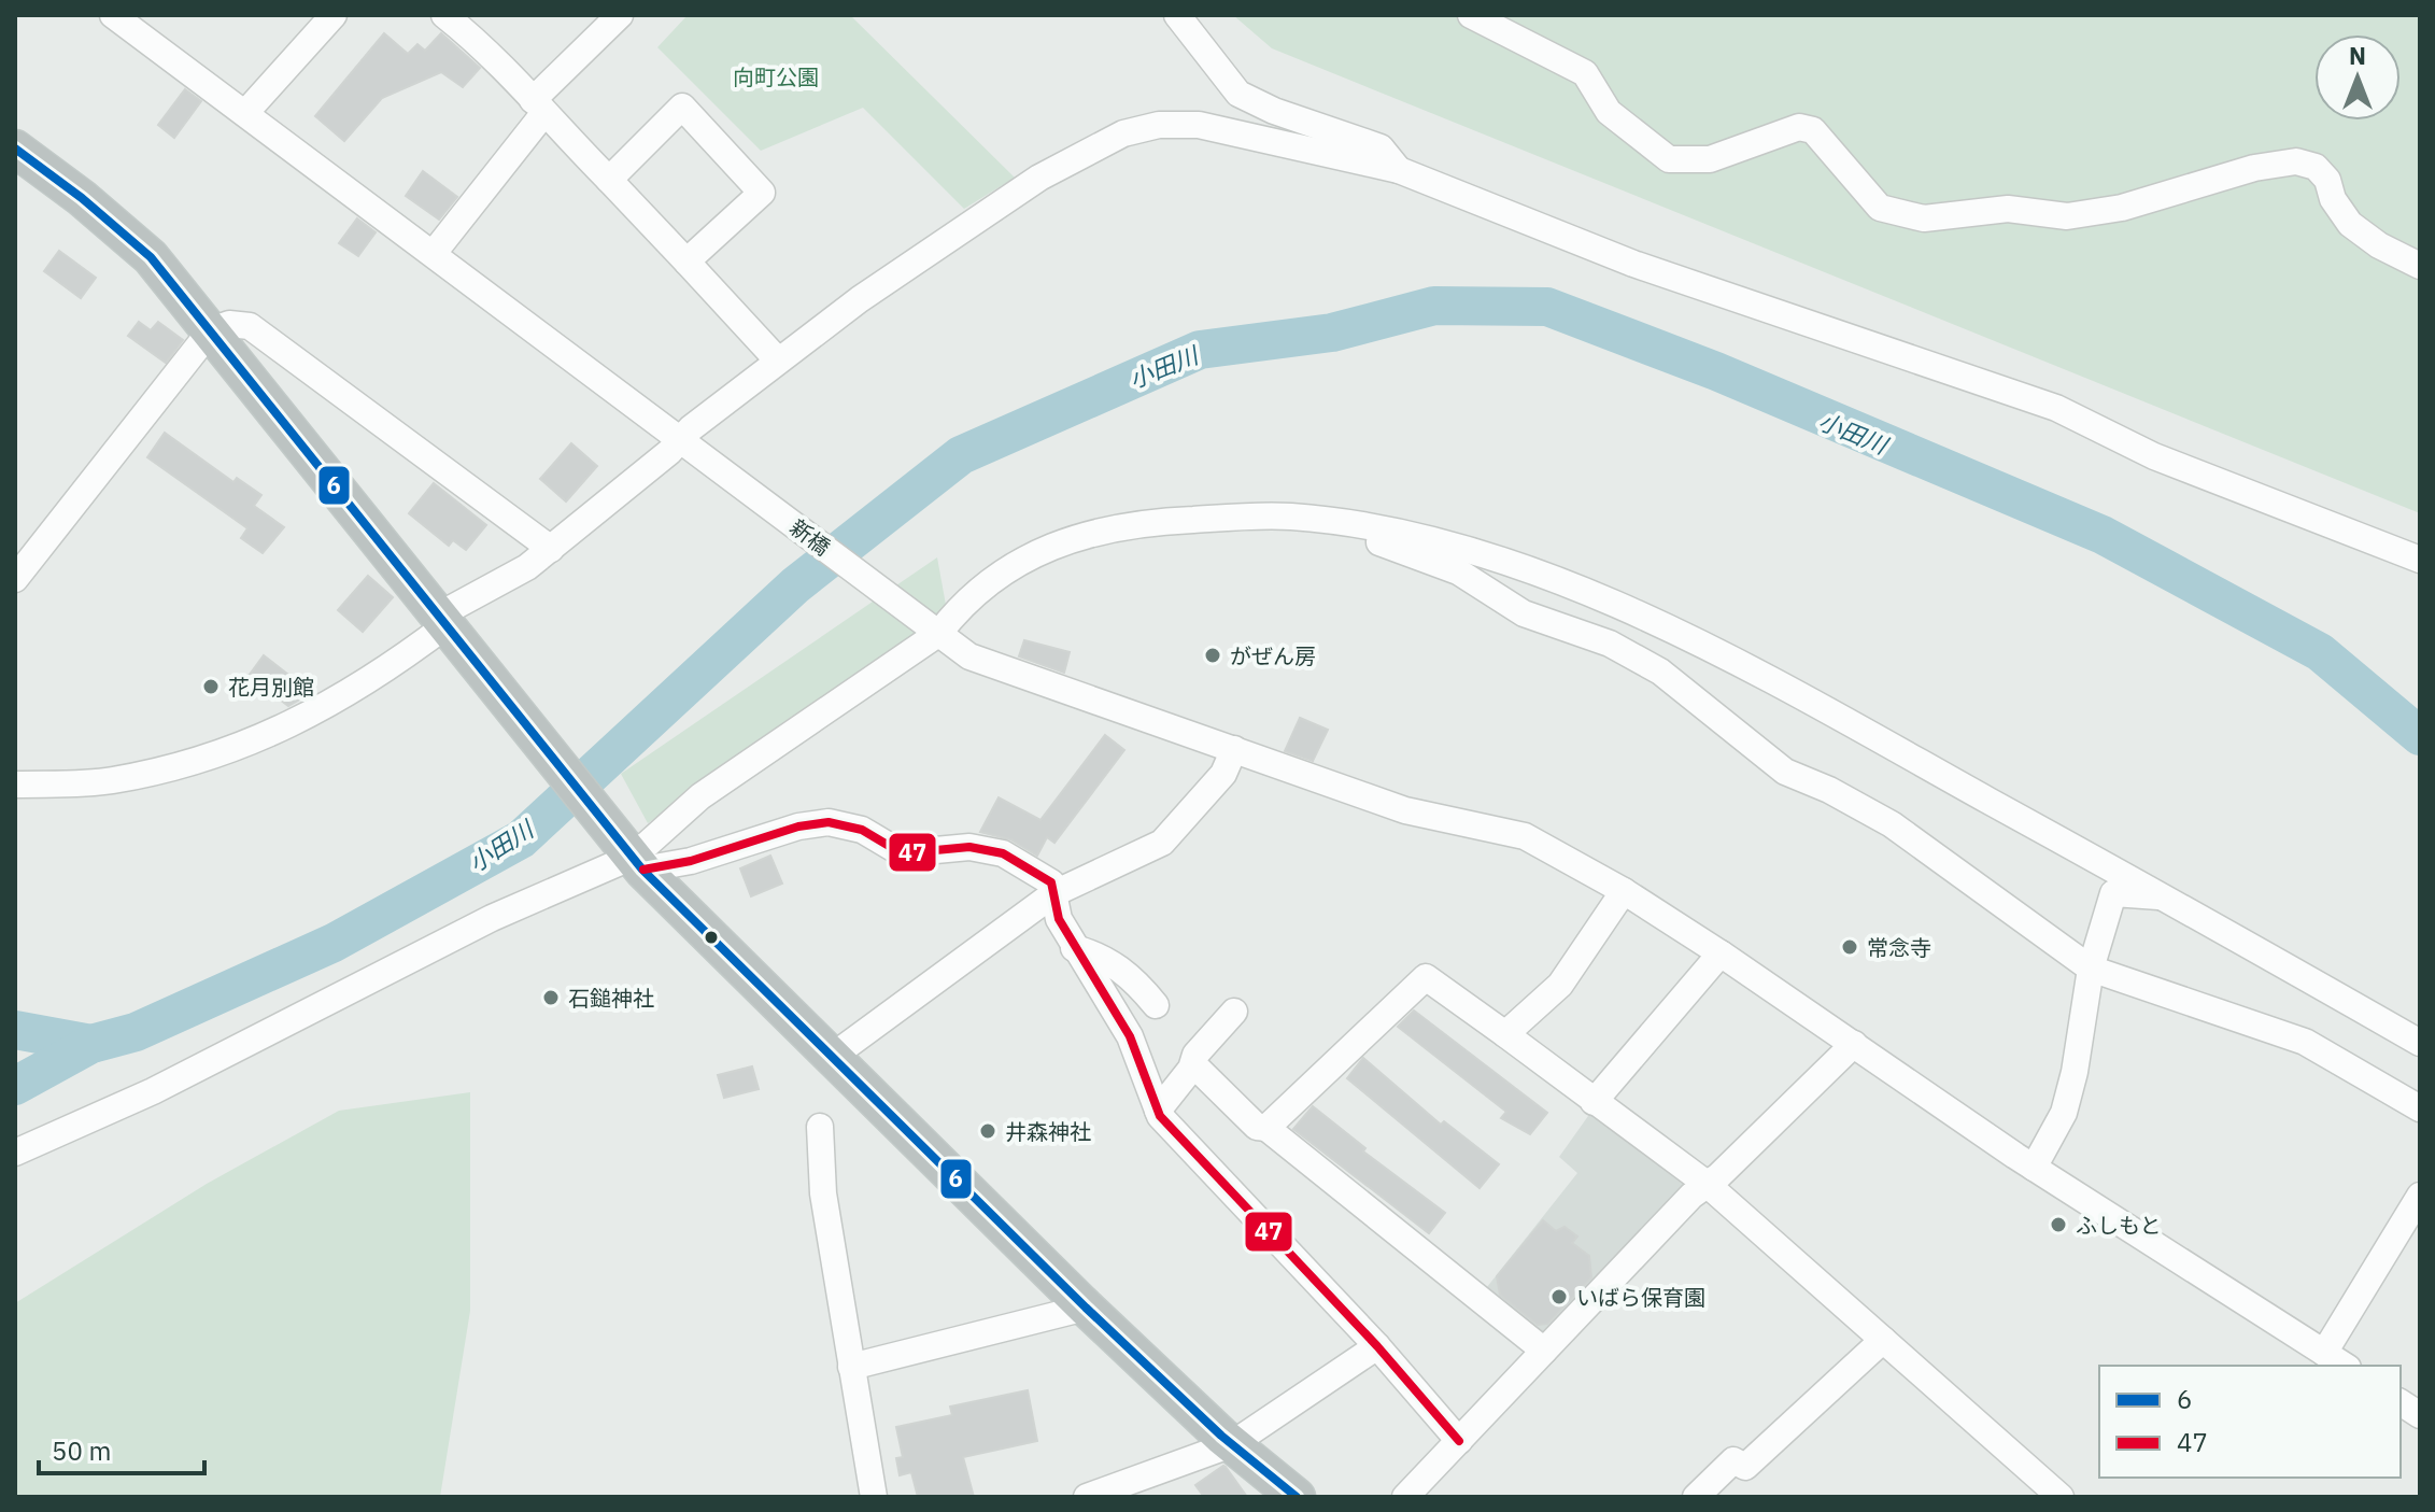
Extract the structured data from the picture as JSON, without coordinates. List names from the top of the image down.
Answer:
{
  "streets": {
    "street": ["新橋"]
  },
  "water": ["小田川"],
  "parks": ["向町公園"],
  "places": [
    "がぜん房",
    "花月別館",
    "常念寺",
    "石鎚神社",
    "井森神社",
    "ふしもと",
    "いばら保育園"
  ],
  "lines": ["transit line 6", "transit line 47"],
  "legend": ["6", "47"],
  "scale_bar": "50 m",
  "north": "top"
}
